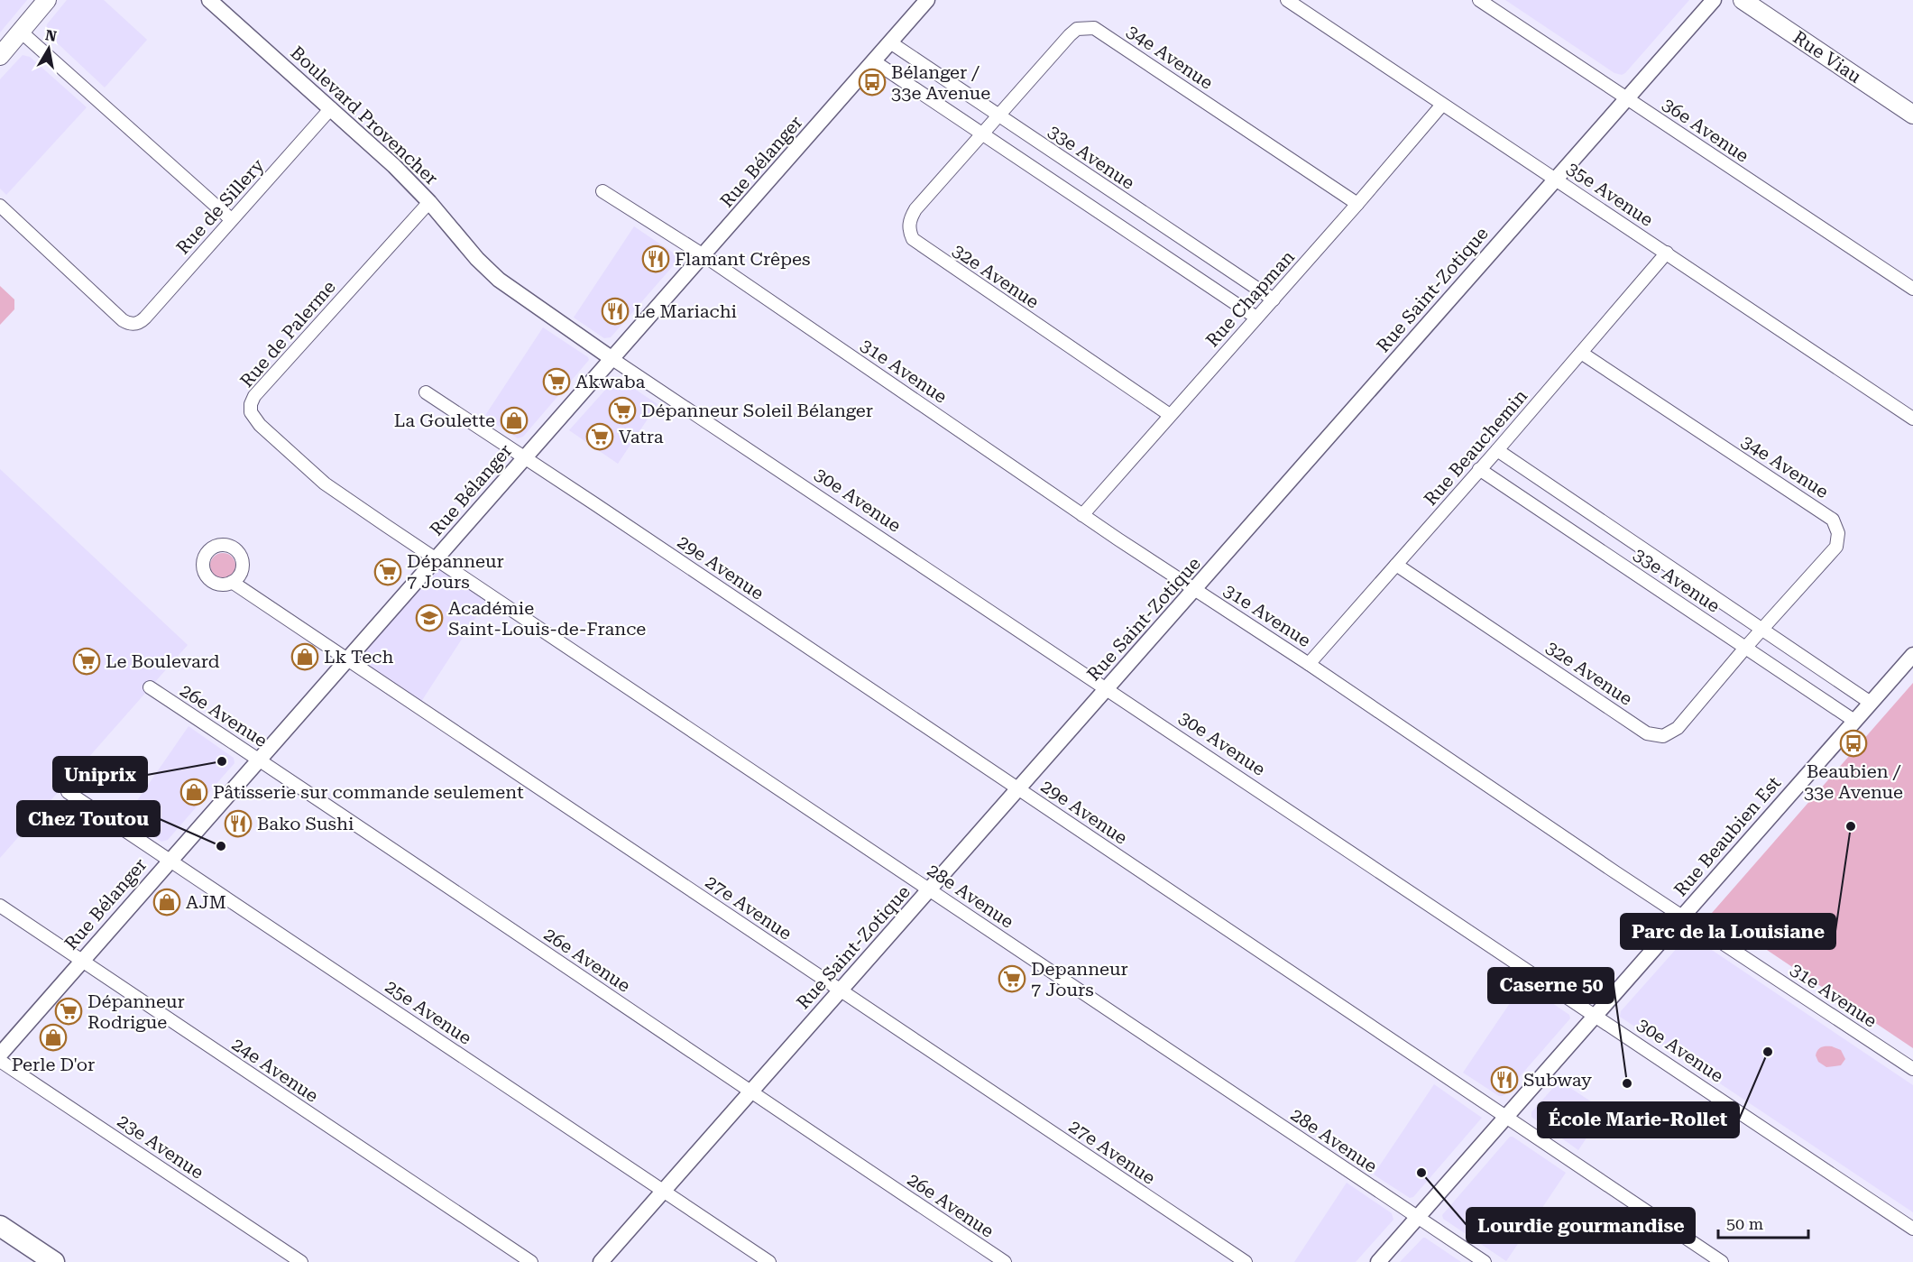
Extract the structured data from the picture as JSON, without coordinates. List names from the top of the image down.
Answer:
{
  "streets": {
    "main road": ["Rue Viau"],
    "street": [
      "34e Avenue",
      "Boulevard Provencher",
      "36e Avenue",
      "33e Avenue",
      "Rue Bélanger",
      "35e Avenue",
      "Rue de Sillery",
      "32e Avenue",
      "Rue Saint-Zotique",
      "Rue Chapman",
      "Rue de Palerme",
      "31e Avenue",
      "Rue Beauchemin",
      "30e Avenue",
      "29e Avenue",
      "26e Avenue",
      "Rue Beaubien Est",
      "28e Avenue",
      "27e Avenue",
      "25e Avenue",
      "24e Avenue",
      "23e Avenue"
    ]
  },
  "crossings": [
    ["34e Avenue", "33e Avenue"],
    ["34e Avenue", "32e Avenue"],
    ["34e Avenue", "Rue Chapman"],
    ["34e Avenue", "Rue Beauchemin"],
    ["Boulevard Provencher", "Rue de Sillery"],
    ["Boulevard Provencher", "Rue de Palerme"],
    ["Boulevard Provencher", "30e Avenue"],
    ["36e Avenue", "Rue Saint-Zotique"],
    ["33e Avenue", "Rue Bélanger"],
    ["33e Avenue", "32e Avenue"],
    ["33e Avenue", "Rue Chapman"],
    ["33e Avenue", "Rue Beauchemin"],
    ["33e Avenue", "Rue Beaubien Est"],
    ["Rue Bélanger", "Rue de Palerme"],
    ["Rue Bélanger", "31e Avenue"],
    ["Rue Bélanger", "30e Avenue"],
    ["Rue Bélanger", "29e Avenue"],
    ["Rue Bélanger", "26e Avenue"],
    ["Rue Bélanger", "28e Avenue"],
    ["Rue Bélanger", "27e Avenue"],
    ["Rue Bélanger", "25e Avenue"],
    ["Rue Bélanger", "24e Avenue"],
    ["35e Avenue", "Rue Saint-Zotique"],
    ["35e Avenue", "Rue Chapman"],
    ["35e Avenue", "Rue Beauchemin"],
    ["32e Avenue", "Rue Chapman"],
    ["32e Avenue", "Rue Beauchemin"],
    ["Rue Saint-Zotique", "31e Avenue"],
    ["Rue Saint-Zotique", "30e Avenue"],
    ["Rue Saint-Zotique", "29e Avenue"],
    ["Rue Saint-Zotique", "26e Avenue"],
    ["Rue Saint-Zotique", "28e Avenue"],
    ["Rue Saint-Zotique", "27e Avenue"],
    ["Rue Saint-Zotique", "25e Avenue"],
    ["Rue Chapman", "31e Avenue"],
    ["Rue de Palerme", "28e Avenue"],
    ["31e Avenue", "Rue Beauchemin"],
    ["31e Avenue", "Rue Beaubien Est"],
    ["30e Avenue", "Rue Beaubien Est"],
    ["29e Avenue", "Rue Beaubien Est"],
    ["Rue Beaubien Est", "28e Avenue"]
  ],
  "places": {
    "bus stop": ["Bélanger / 33e Avenue", "Beaubien / 33e Avenue"],
    "restaurant": [
      "Flamant Crêpes",
      "Le Mariachi",
      "Bako Sushi",
      "Subway"
    ],
    "supermarket": [
      "Akwaba",
      "Dépanneur Soleil Bélanger",
      "Vatra",
      "Dépanneur 7 Jours",
      "Le Boulevard",
      "Depanneur 7 Jours",
      "Dépanneur Rodrigue"
    ],
    "shop": [
      "La Goulette",
      "Lk Tech",
      "Pâtisserie sur commande seulement",
      "AJM",
      "Perle D'or"
    ],
    "school or university": ["Académie Saint-Louis-de-France"],
    "other": [
      "Uniprix",
      "Parc de la Louisiane",
      "Chez Toutou",
      "École Marie-Rollet",
      "Caserne 50",
      "Lourdie gourmandise"
    ]
  },
  "scale_bar": "50 m",
  "north": "top"
}
